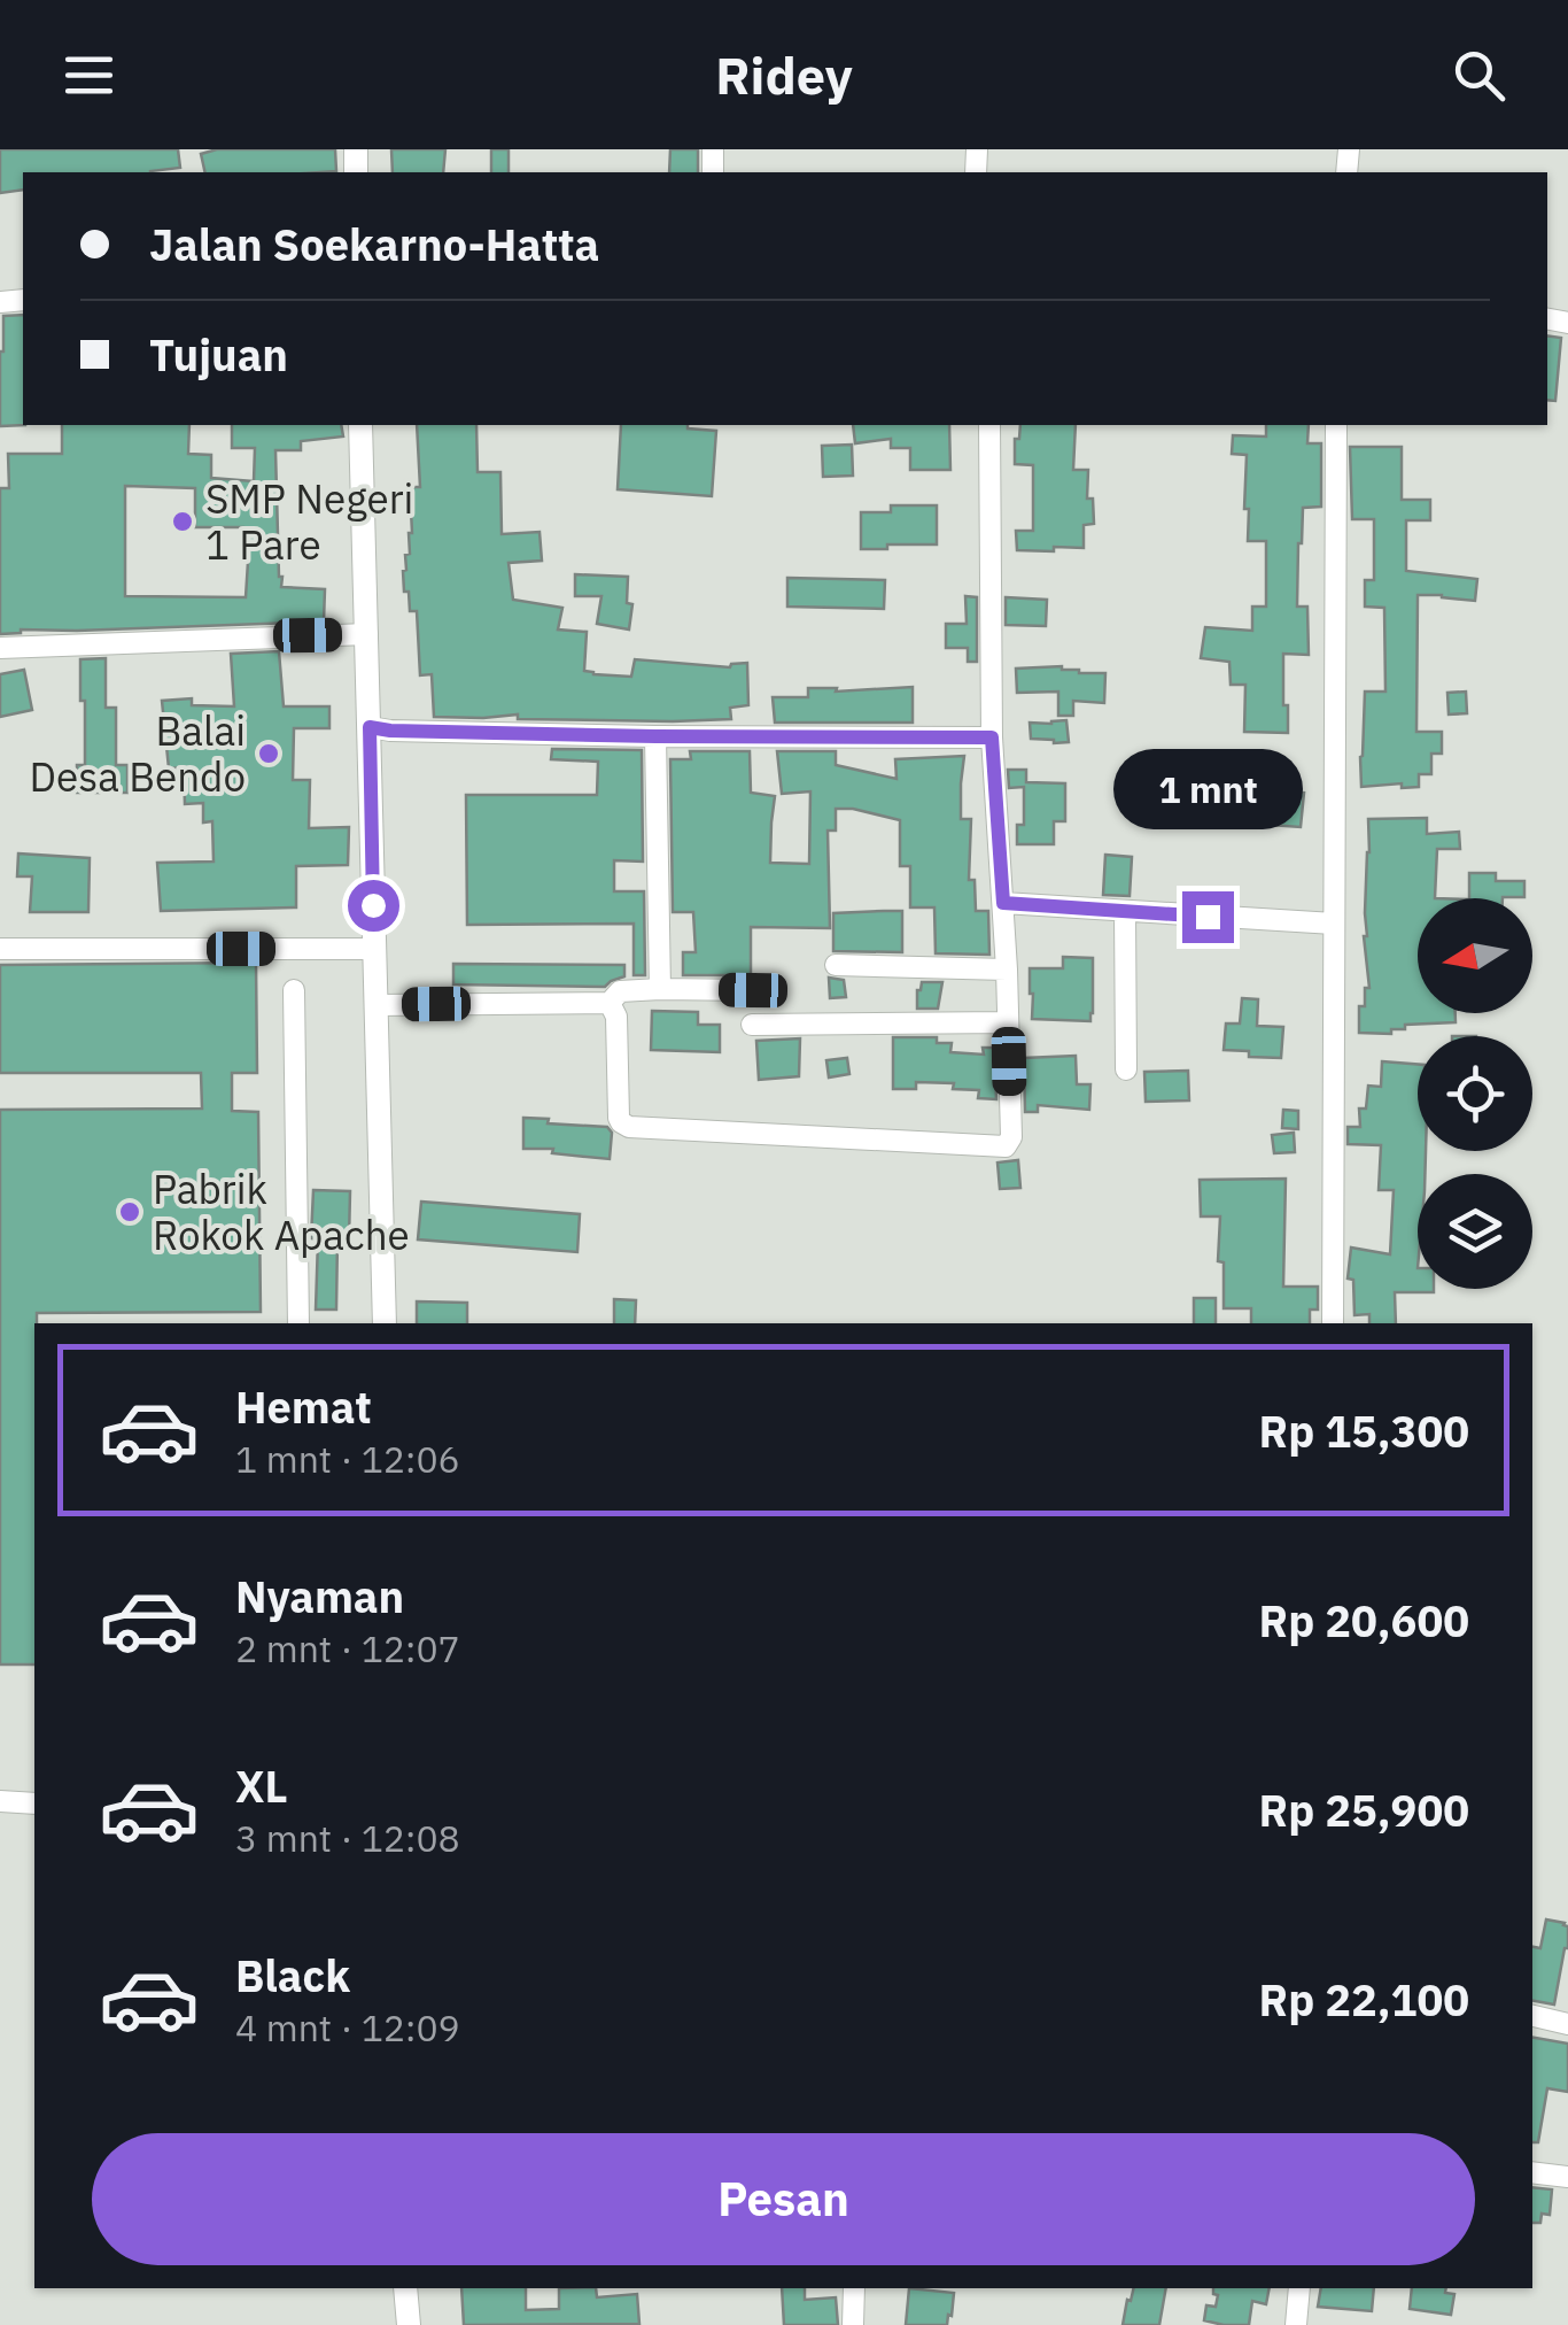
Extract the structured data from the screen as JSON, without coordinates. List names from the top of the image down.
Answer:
{
  "places": ["SMP Negeri 1 Pare", "Balai Desa Bendo", "Pabrik Rokok Apache"],
  "north": "left",
  "page": {
    "header": "Ridey",
    "banner": ["Jalan Soekarno-Hatta", "Tujuan"],
    "bubble": "1 mnt",
    "list": [
      {
        "name": "Hemat",
        "note": "1 mnt · 12:06",
        "value": "Rp 15,300"
      },
      {
        "name": "Nyaman",
        "note": "2 mnt · 12:07",
        "value": "Rp 20,600"
      },
      {
        "name": "XL",
        "note": "3 mnt · 12:08",
        "value": "Rp 25,900"
      },
      {
        "name": "Black",
        "note": "4 mnt · 12:09",
        "value": "Rp 22,100"
      }
    ],
    "buttons": "Pesan"
  }
}
